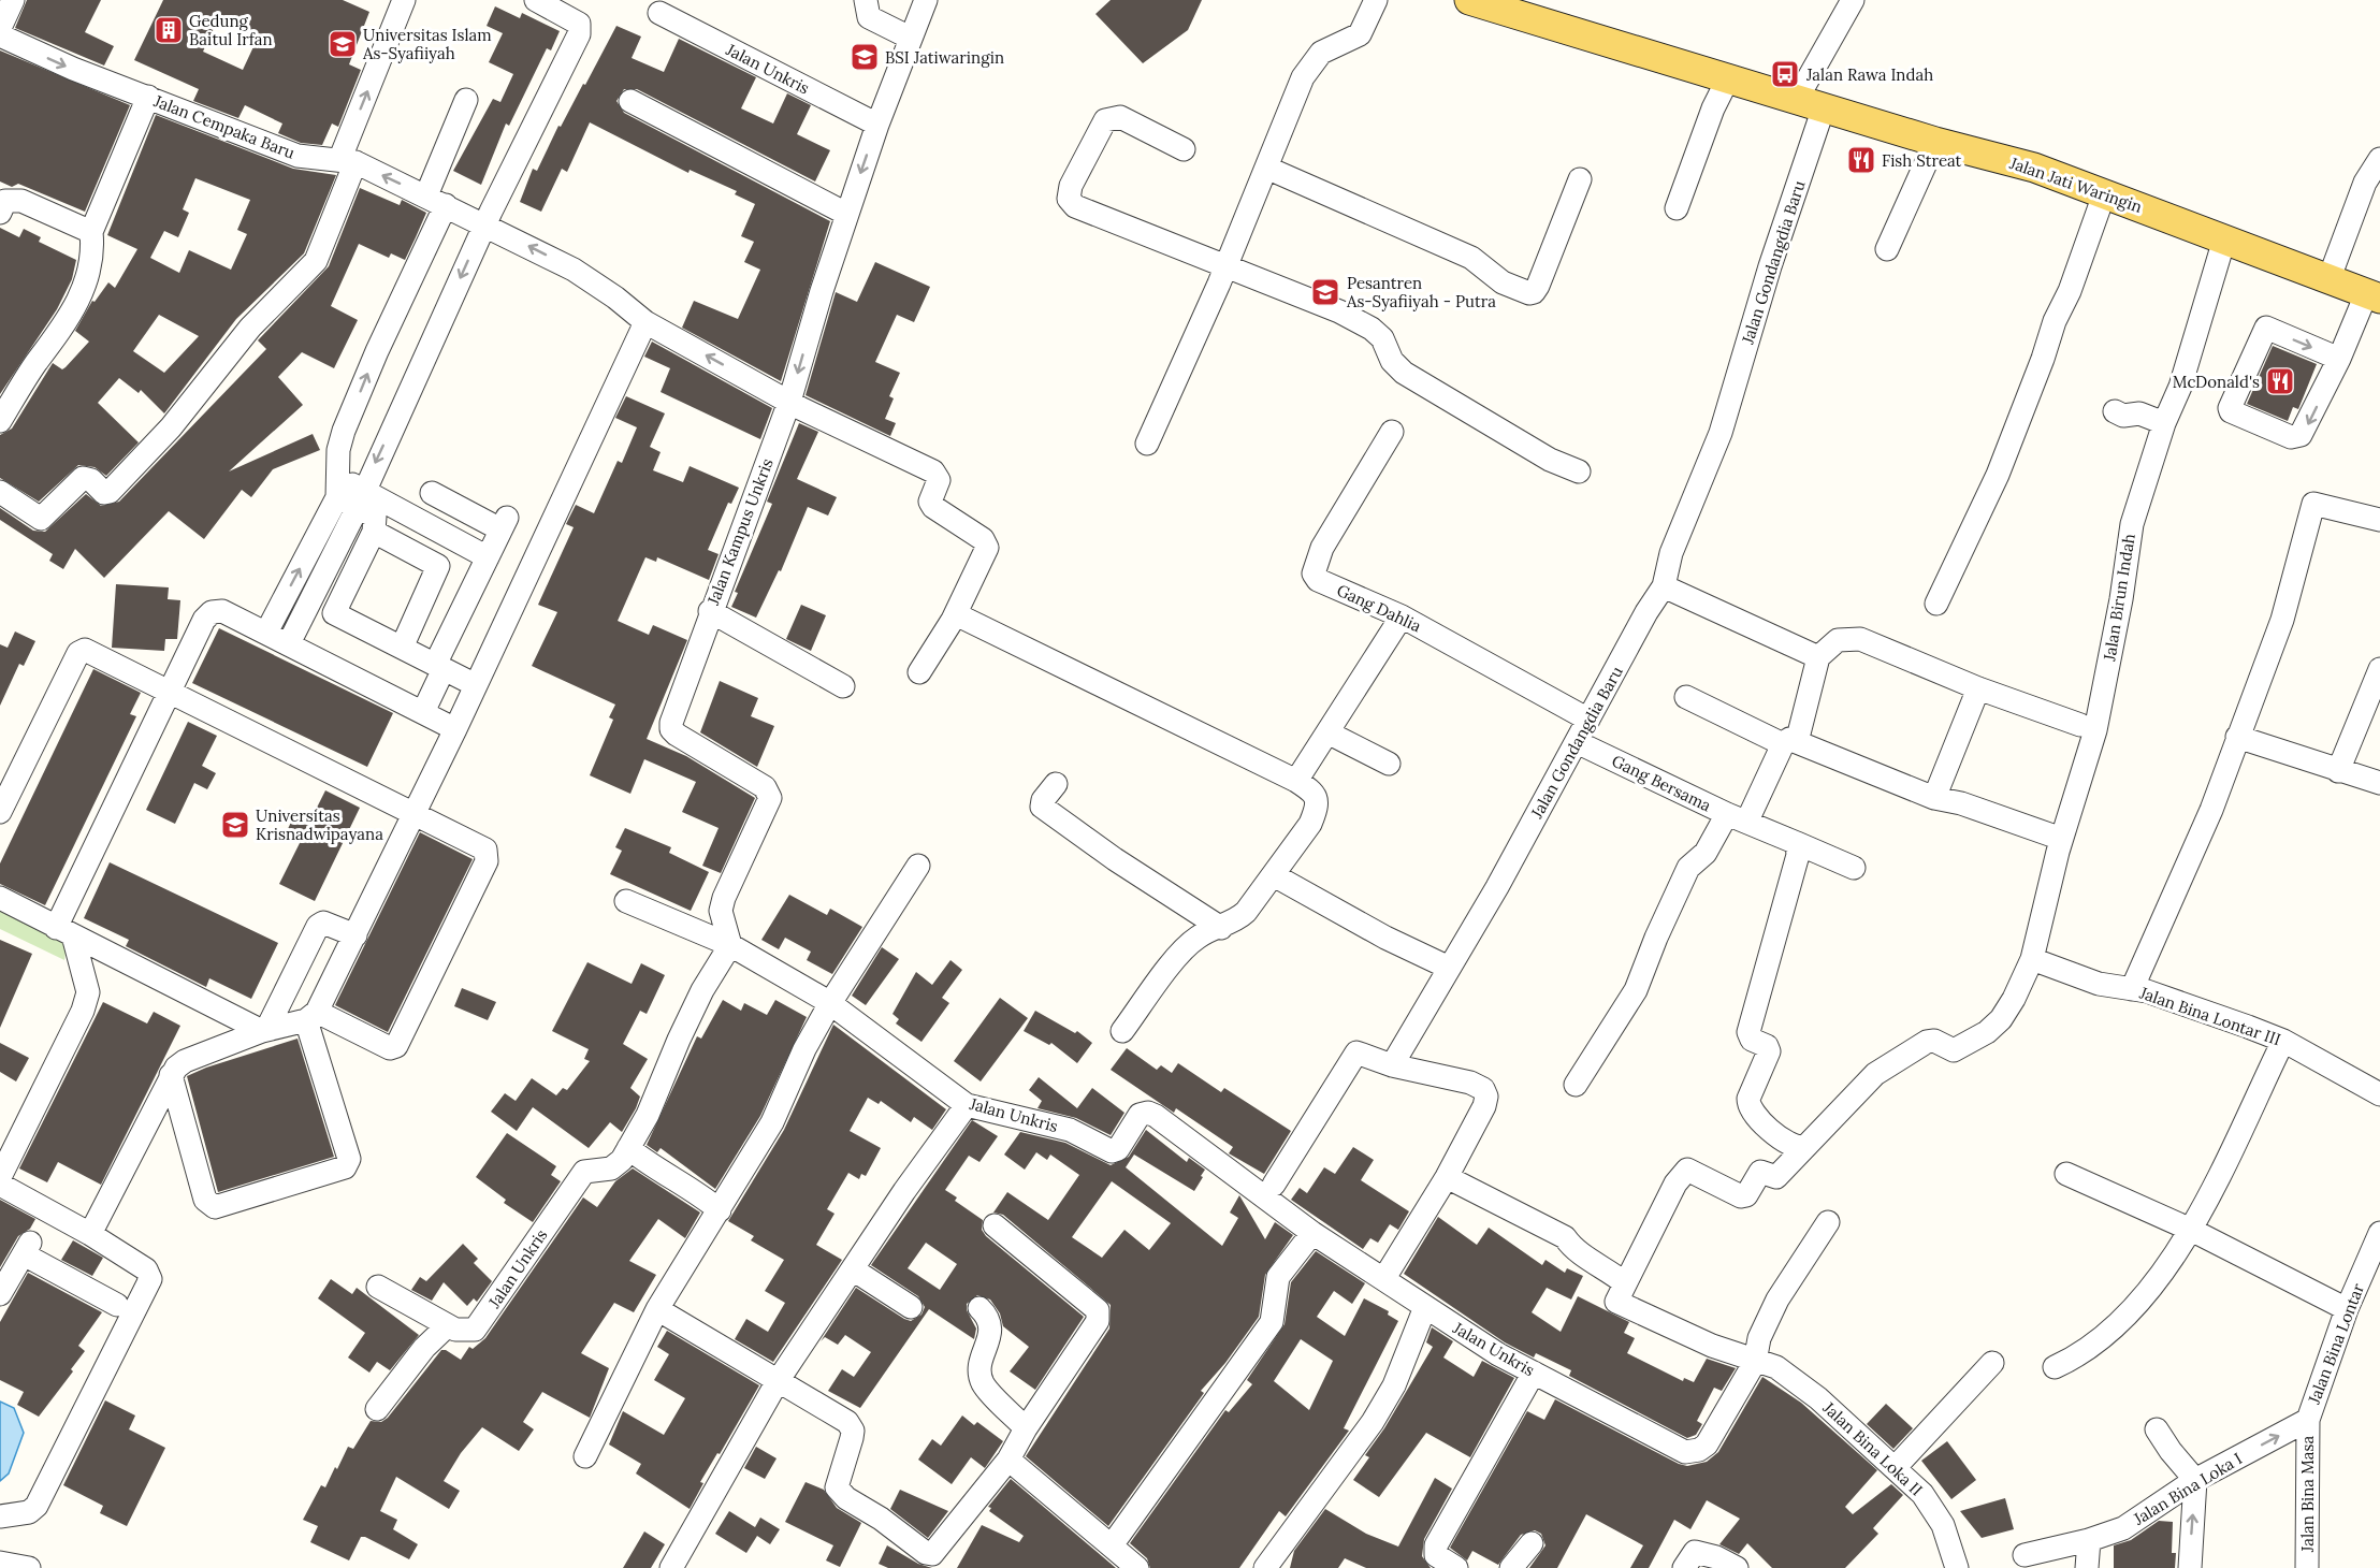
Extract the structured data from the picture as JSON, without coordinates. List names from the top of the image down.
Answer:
{
  "streets": {
    "main road": ["Jalan Jati Waringin"],
    "street": [
      "Jalan Unkris",
      "Jalan Cempaka Baru",
      "Jalan Gondangdia Baru",
      "Jalan Kampus Unkris",
      "Jalan Birun Indah",
      "Gang Dahlia",
      "Gang Bersama",
      "Jalan Bina Lontar III",
      "Jalan Bina Lontar",
      "Jalan Bina Loka II",
      "Jalan Bina Loka I",
      "Jalan Bina Masa"
    ]
  },
  "crossings": [
    ["Jalan Unkris", "Jalan Kampus Unkris"],
    ["Jalan Unkris", "Jalan Bina Loka II"],
    ["Jalan Jati Waringin", "Jalan Gondangdia Baru"],
    ["Jalan Jati Waringin", "Jalan Birun Indah"],
    ["Jalan Gondangdia Baru", "Gang Dahlia"],
    ["Jalan Gondangdia Baru", "Gang Bersama"],
    ["Jalan Birun Indah", "Jalan Bina Lontar III"],
    ["Jalan Bina Lontar", "Jalan Bina Loka I"],
    ["Jalan Bina Lontar", "Jalan Bina Masa"],
    ["Jalan Bina Loka I", "Jalan Bina Masa"]
  ],
  "places": {
    "building": ["Gedung Baitul Irfan"],
    "school or university": [
      "Universitas Islam As-Syafiiyah",
      "BSI Jatiwaringin",
      "Pesantren As-Syafiiyah - Putra",
      "Universitas Krisnadwipayana"
    ],
    "bus stop": ["Jalan Rawa Indah"],
    "restaurant": ["Fish Streat", "McDonald's"]
  }
}
